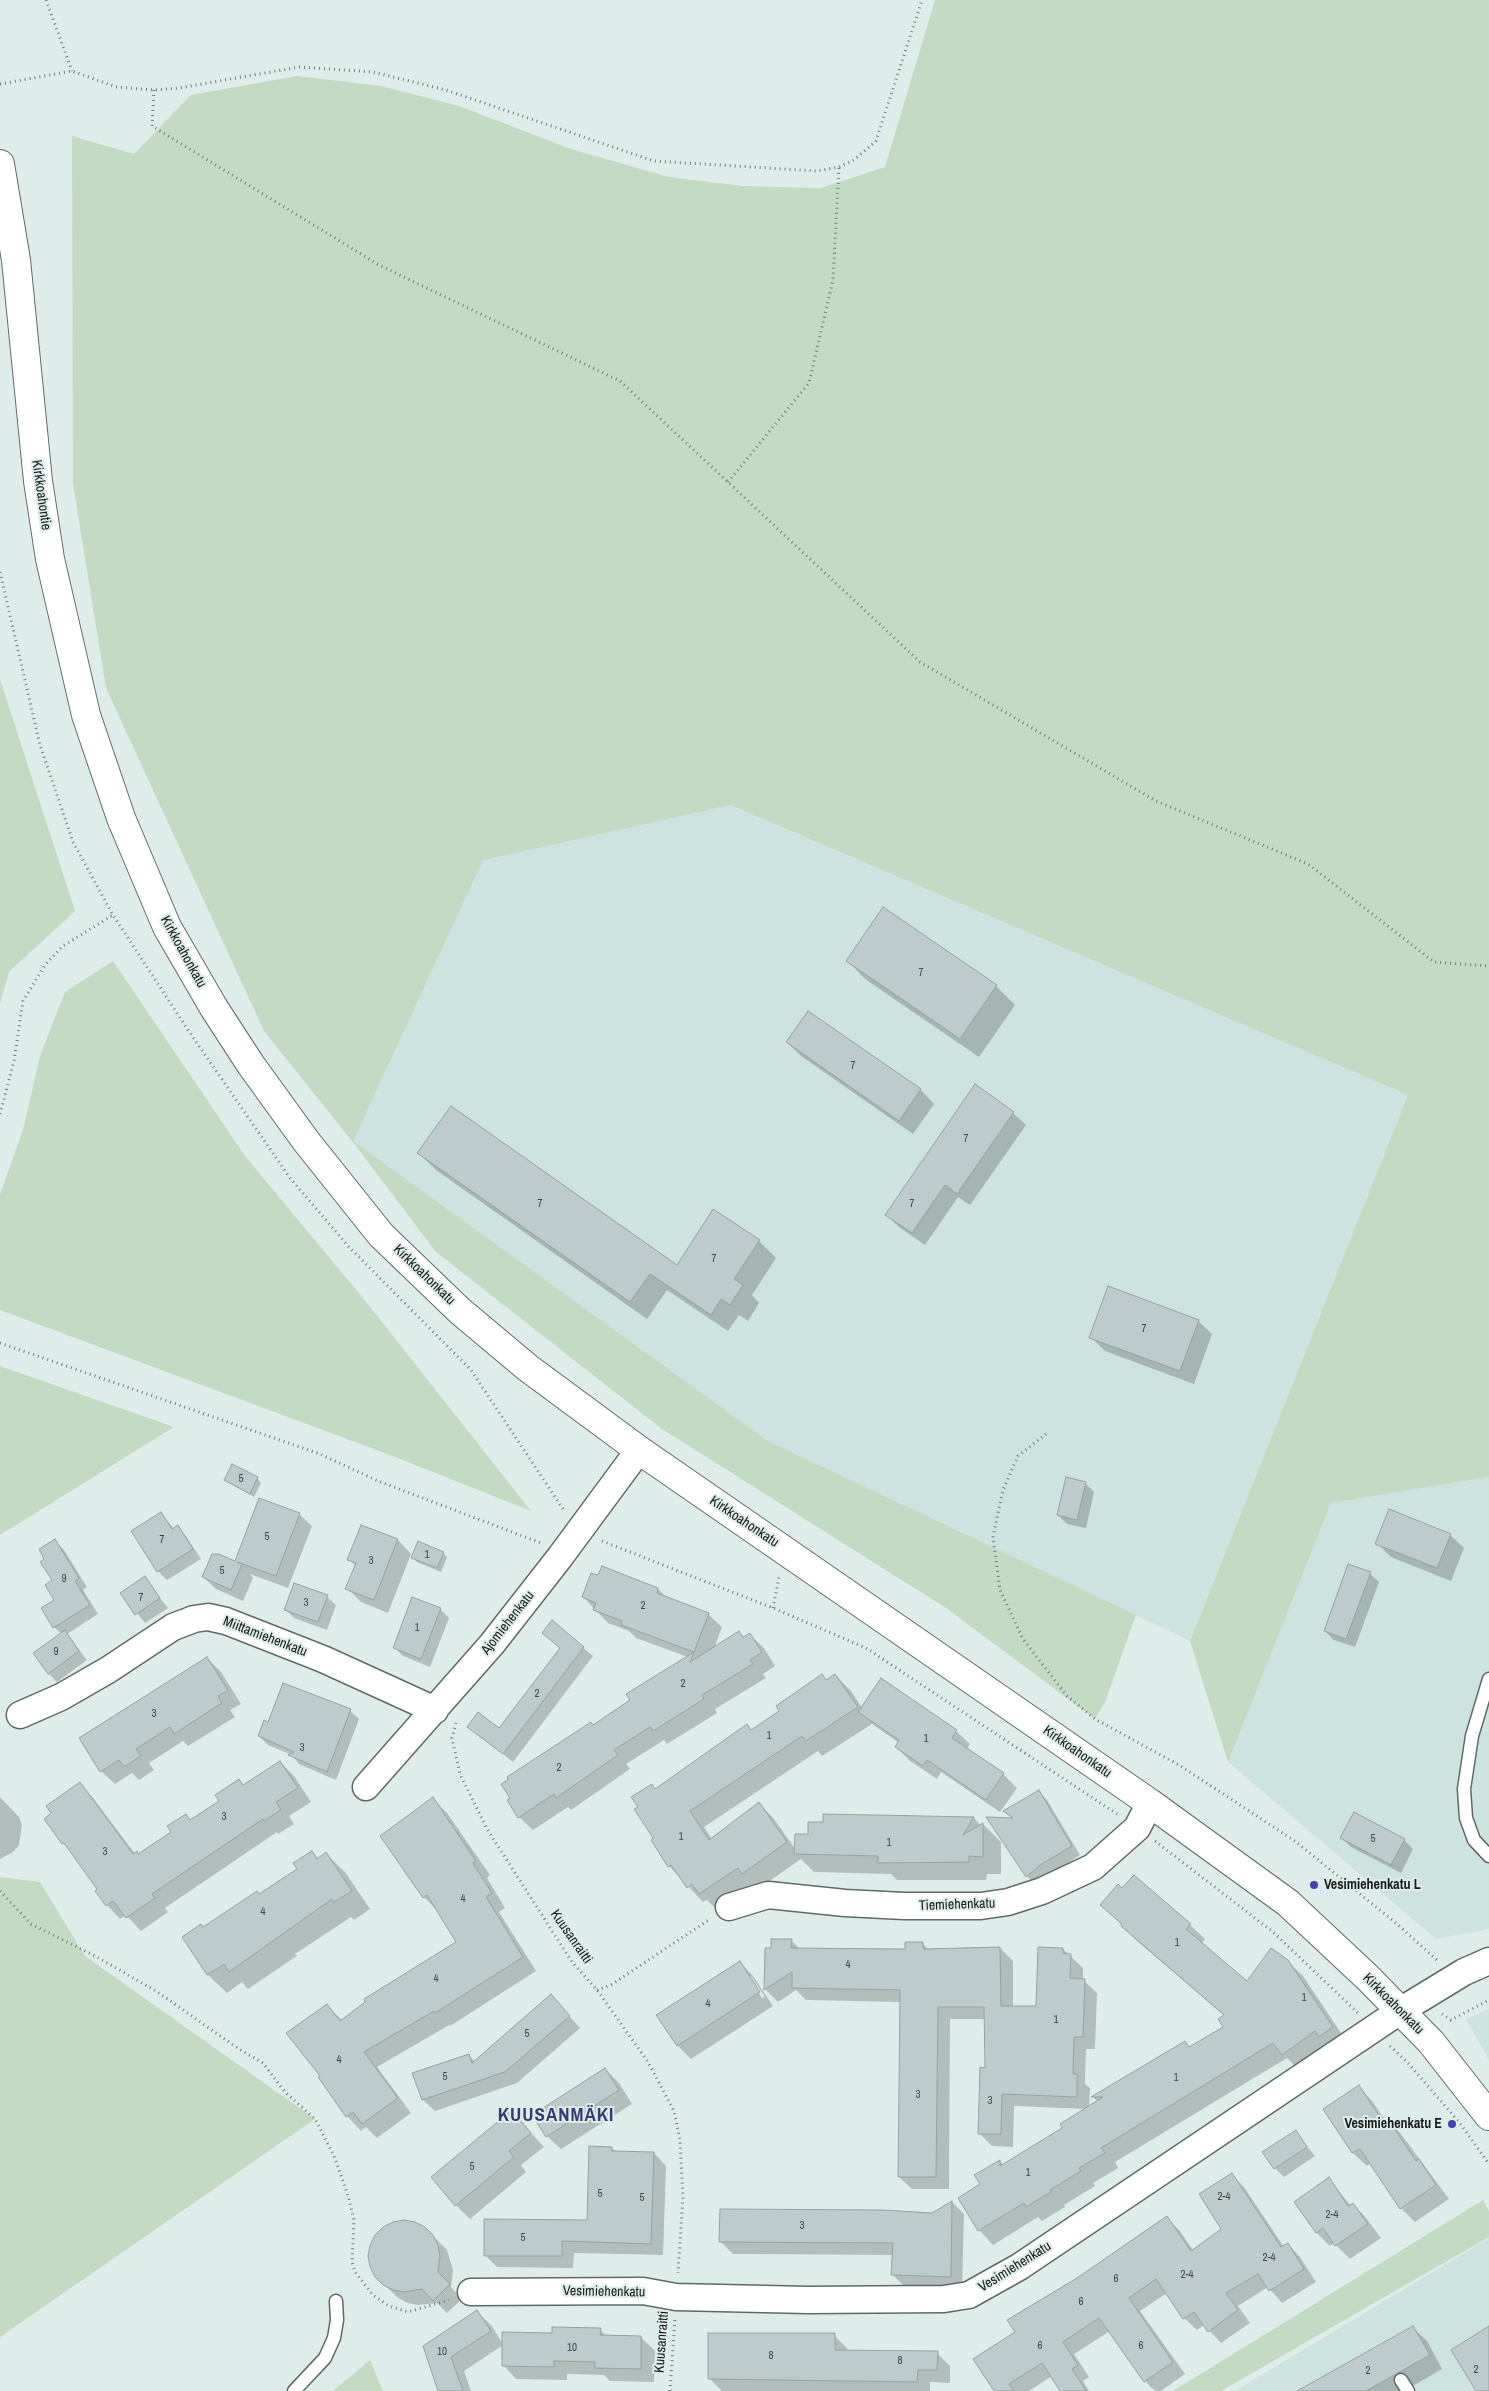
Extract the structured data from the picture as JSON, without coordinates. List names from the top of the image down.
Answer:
{
  "streets": {
    "street": [
      "Kirkkoahontie",
      "Kirkkoahonkatu",
      "Ajomiehenkatu",
      "Miittamiehenkatu",
      "Tiemiehenkatu",
      "Vesimiehenkatu"
    ],
    "path": ["Kuusanraitti"]
  },
  "crossings": [
    ["Kirkkoahontie", "Kirkkoahonkatu"],
    ["Kirkkoahonkatu", "Ajomiehenkatu"],
    ["Kirkkoahonkatu", "Tiemiehenkatu"],
    ["Kirkkoahonkatu", "Vesimiehenkatu"],
    ["Ajomiehenkatu", "Miittamiehenkatu"],
    ["Ajomiehenkatu", "Kuusanraitti"],
    ["Miittamiehenkatu", "Kuusanraitti"],
    ["Kuusanraitti", "Vesimiehenkatu"]
  ],
  "districts": ["KUUSANMÄKI"],
  "places": ["Vesimiehenkatu L", "Vesimiehenkatu E"],
  "house_numbers": [
    "7",
    "7",
    "7",
    "7",
    "7",
    "7",
    "7",
    "5",
    "5",
    "7",
    "1",
    "3",
    "5",
    "9",
    "7",
    "3",
    "2",
    "1",
    "9",
    "2",
    "2",
    "3",
    "1",
    "1",
    "3",
    "2",
    "3",
    "1",
    "5",
    "1",
    "3",
    "4",
    "4",
    "1",
    "4",
    "4",
    "1",
    "4",
    "1",
    "5",
    "4",
    "5",
    "1",
    "3",
    "3",
    "5",
    "1",
    "5",
    "2-4",
    "5",
    "2-4",
    "3",
    "5",
    "2-4",
    "2-4",
    "6",
    "6",
    "6",
    "6",
    "10",
    "10",
    "8",
    "8",
    "2",
    "2"
  ]
}
